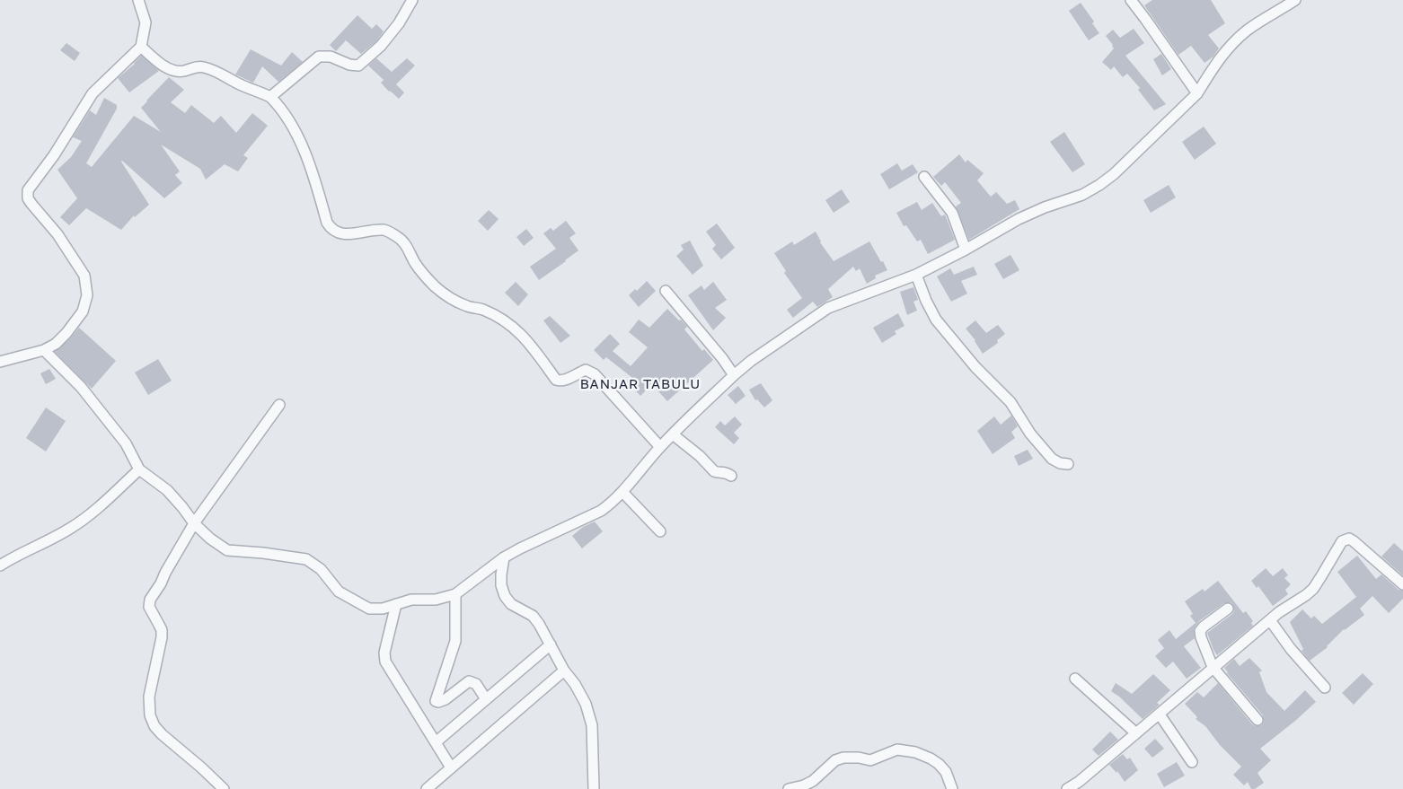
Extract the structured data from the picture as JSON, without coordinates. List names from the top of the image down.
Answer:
{
  "districts": ["BANJAR TABULU"]
}
